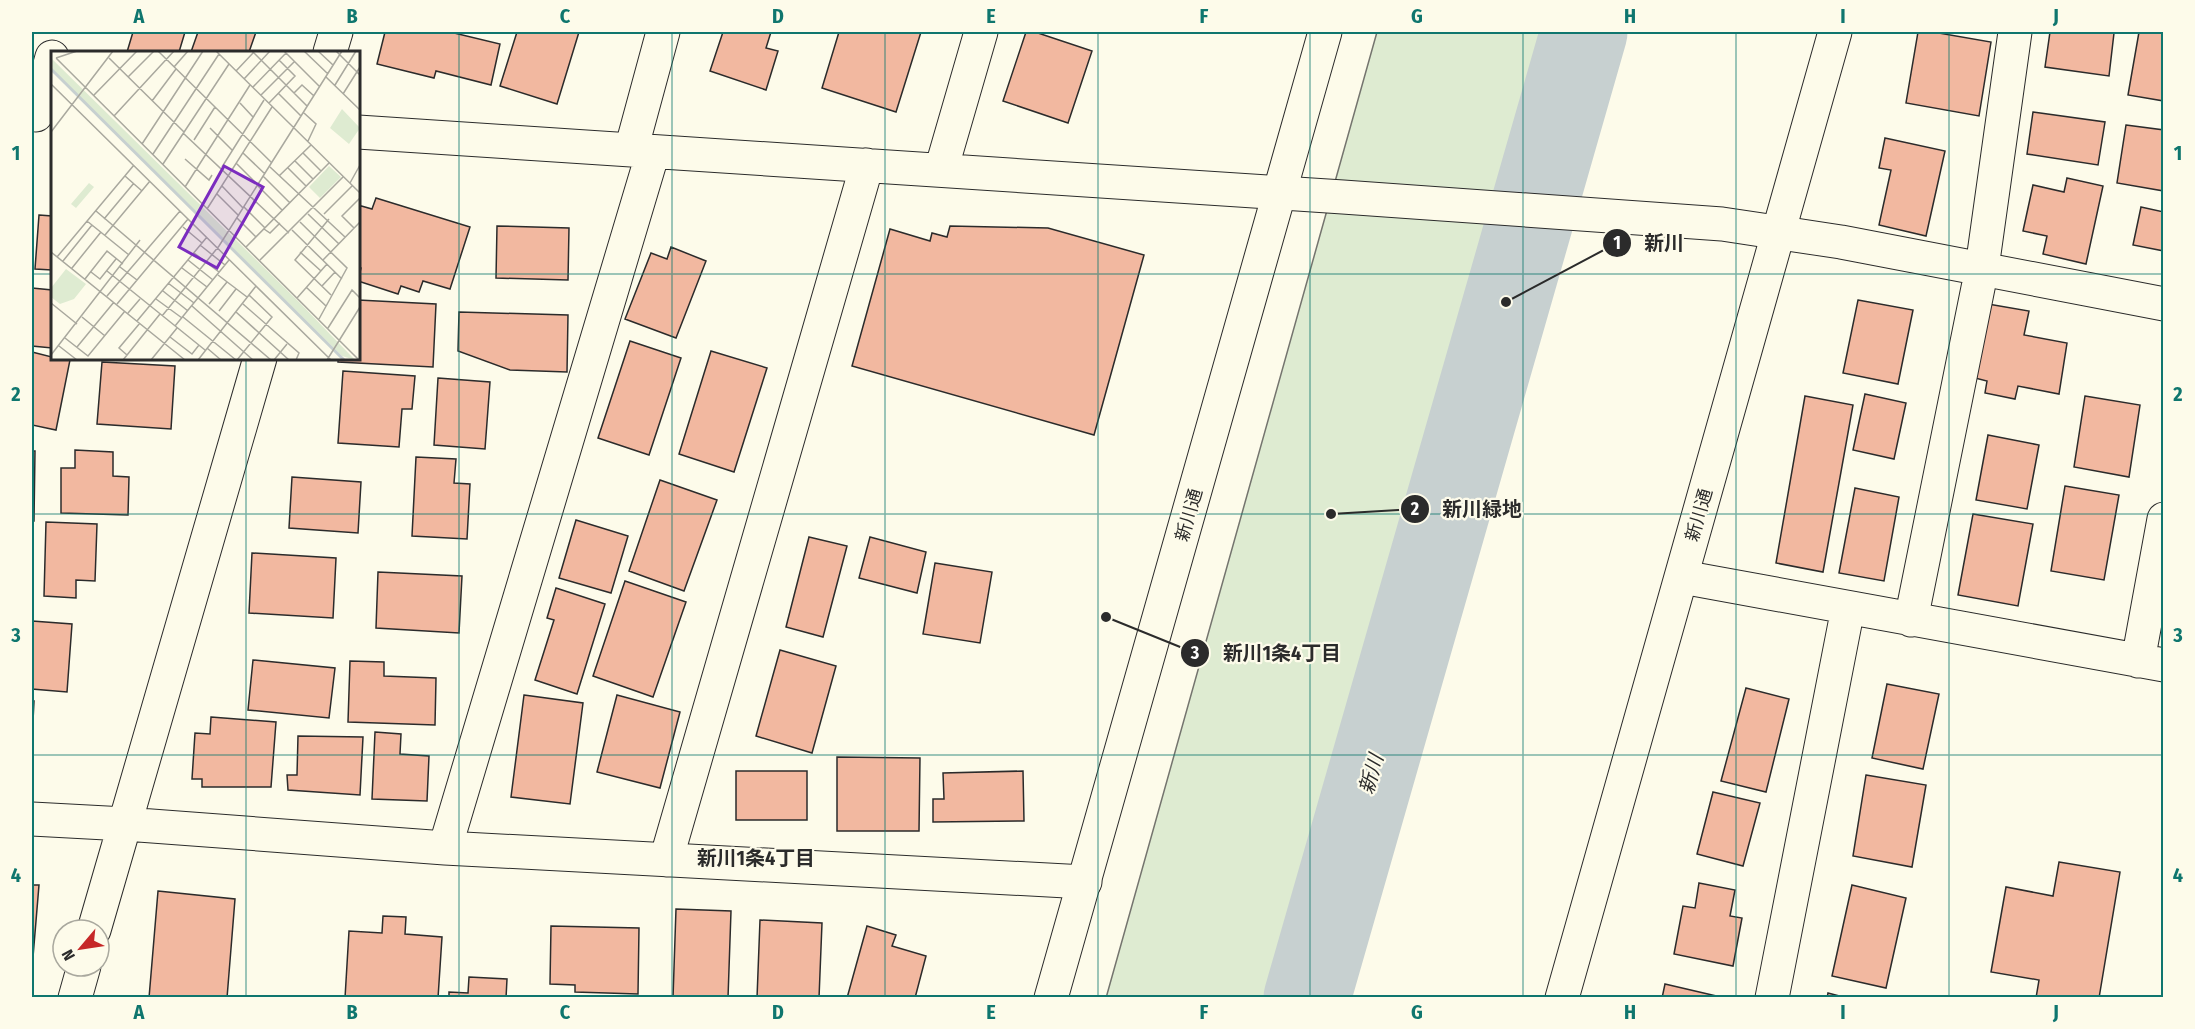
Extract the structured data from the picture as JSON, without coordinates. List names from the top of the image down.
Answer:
{
  "streets": {
    "street": ["新川通"]
  },
  "districts": ["新川1条4丁目"],
  "water": ["新川"],
  "places": ["新川", "新川緑地", "新川1条4丁目"],
  "north": "bottom left",
  "grid": {
    "columns": [
      "A",
      "B",
      "C",
      "D",
      "E",
      "F",
      "G",
      "H",
      "I",
      "J"
    ],
    "rows": [
      "1",
      "2",
      "3",
      "4"
    ]
  }
}
